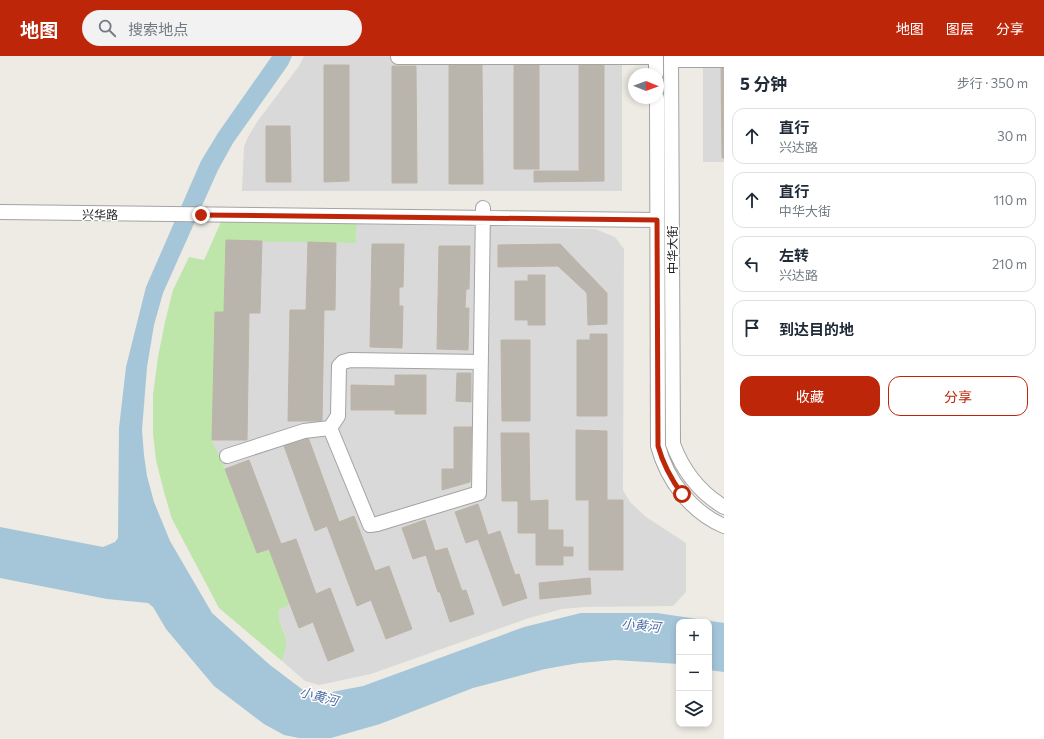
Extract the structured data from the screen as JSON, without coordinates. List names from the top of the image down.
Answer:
{
  "streets": {
    "street": ["兴华路", "中华大街"]
  },
  "crossings": [
    ["兴华路", "中华大街"]
  ],
  "water": ["小黄河"],
  "north": "right",
  "page": {
    "header": "地图",
    "search": "搜索地点",
    "nav": ["地图", "图层", "分享"],
    "heading": ["5 分钟", "步行 · 350 m"],
    "list": [
      ["直行", "兴达路", "30 m"],
      ["直行", "中华大街", "110 m"],
      ["左转", "兴达路", "210 m"],
      "到达目的地"
    ],
    "buttons": ["收藏", "分享"],
    "map_buttons": ["+", "−"]
  }
}
